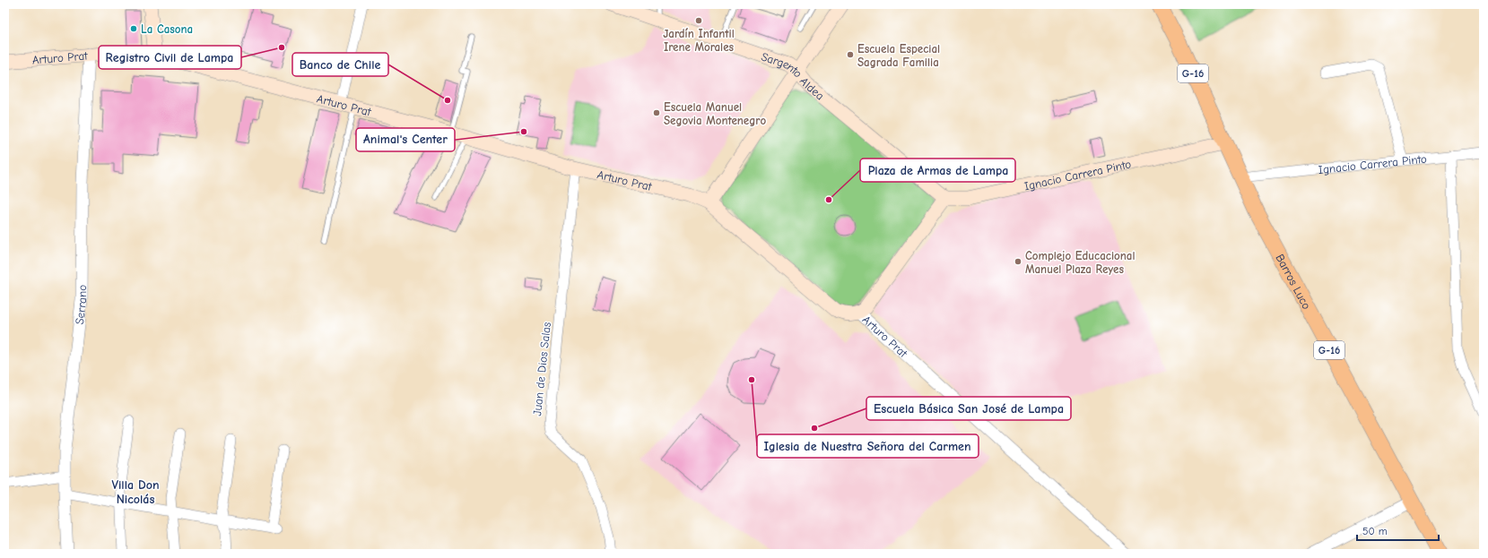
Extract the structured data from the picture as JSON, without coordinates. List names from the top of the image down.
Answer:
{
  "streets": {
    "main road": [
      "Arturo Prat",
      "G-16",
      "Sargento Aldea",
      "Ignacio Carrera Pinto",
      "Barros Luco"
    ],
    "street": ["Serrano", "Juan de Dios Salas"]
  },
  "crossings": [
    ["Arturo Prat", "Serrano"],
    ["Arturo Prat", "Juan de Dios Salas"],
    ["Sargento Aldea", "Ignacio Carrera Pinto"],
    ["Ignacio Carrera Pinto", "Barros Luco"]
  ],
  "districts": ["Villa Don Nicolás"],
  "places": [
    "Jardín Infantil Irene Morales",
    "La Casona",
    "Registro Civil de Lampa",
    "Escuela Especial Sagrada Familia",
    "Banco de Chile",
    "Escuela Manuel Segovia Montenegro",
    "Animal's Center",
    "Plaza de Armas de Lampa",
    "Complejo Educacional Manuel Plaza Reyes",
    "Iglesia de Nuestra Señora del Carmen",
    "Escuela Básica San José de Lampa"
  ],
  "scale_bar": "50 m"
}
